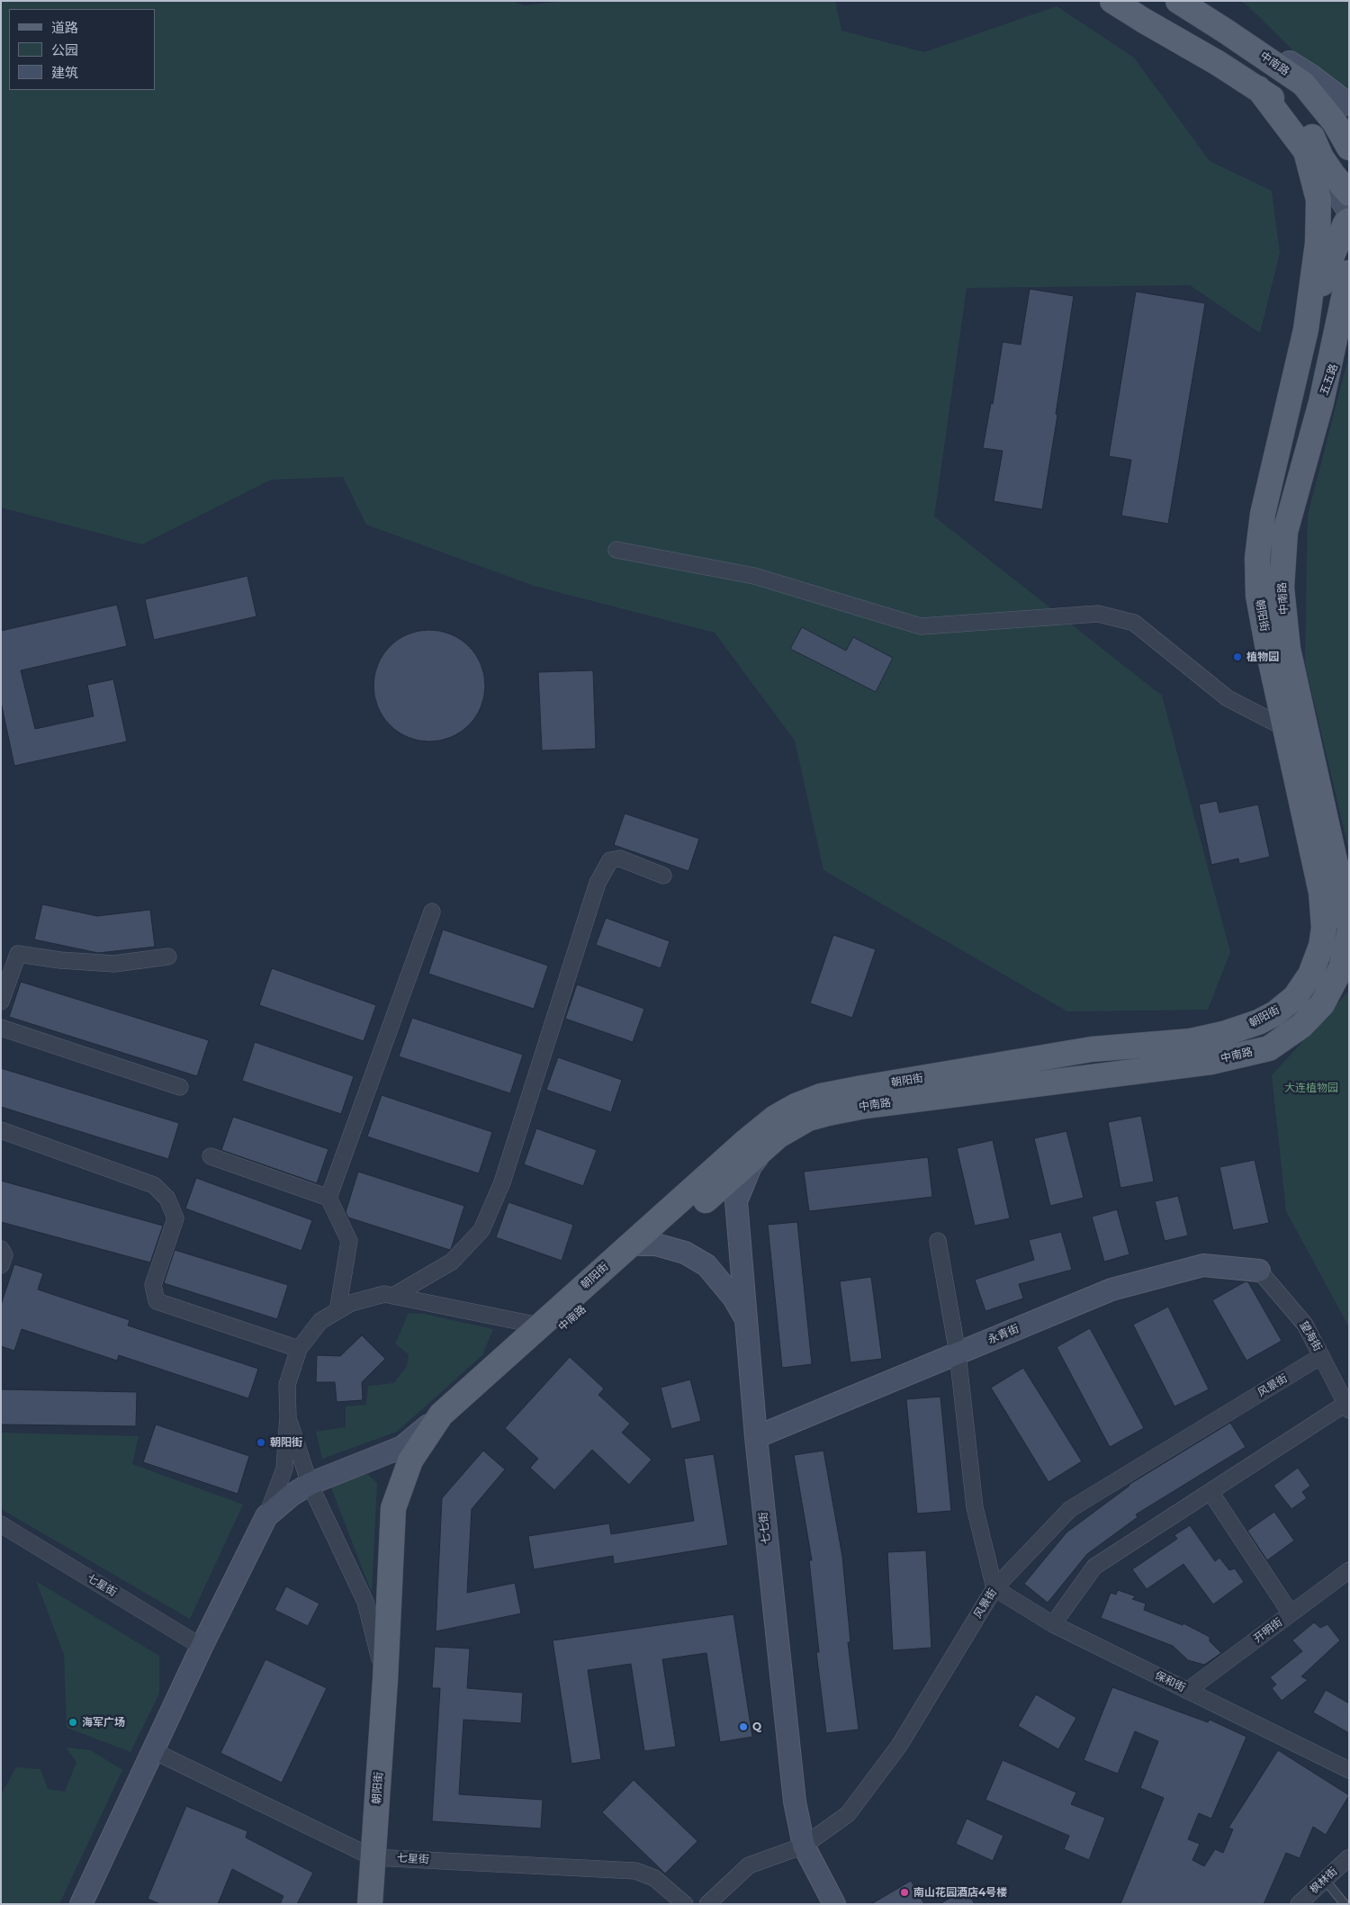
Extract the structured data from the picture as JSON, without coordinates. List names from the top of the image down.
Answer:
{
  "streets": {
    "main road": [
      "中南路",
      "五五路",
      "朝阳街",
      "永青街",
      "七七街"
    ],
    "street": [
      "望海街",
      "风景街",
      "七星街",
      "开明街",
      "保和街",
      "枫林街"
    ]
  },
  "crossings": [
    ["中南路", "五五路"],
    ["中南路", "朝阳街"],
    ["中南路", "七七街"],
    ["朝阳街", "七星街"],
    ["永青街", "望海街"],
    ["永青街", "七七街"],
    ["望海街", "风景街"],
    ["风景街", "七七街"],
    ["风景街", "保和街"],
    ["开明街", "保和街"]
  ],
  "parks": ["大连植物园"],
  "places": [
    "植物园",
    "朝阳街",
    "海军广场",
    "Q",
    "南山花园酒店4号楼"
  ],
  "legend": ["道路", "公园", "建筑"]
}
